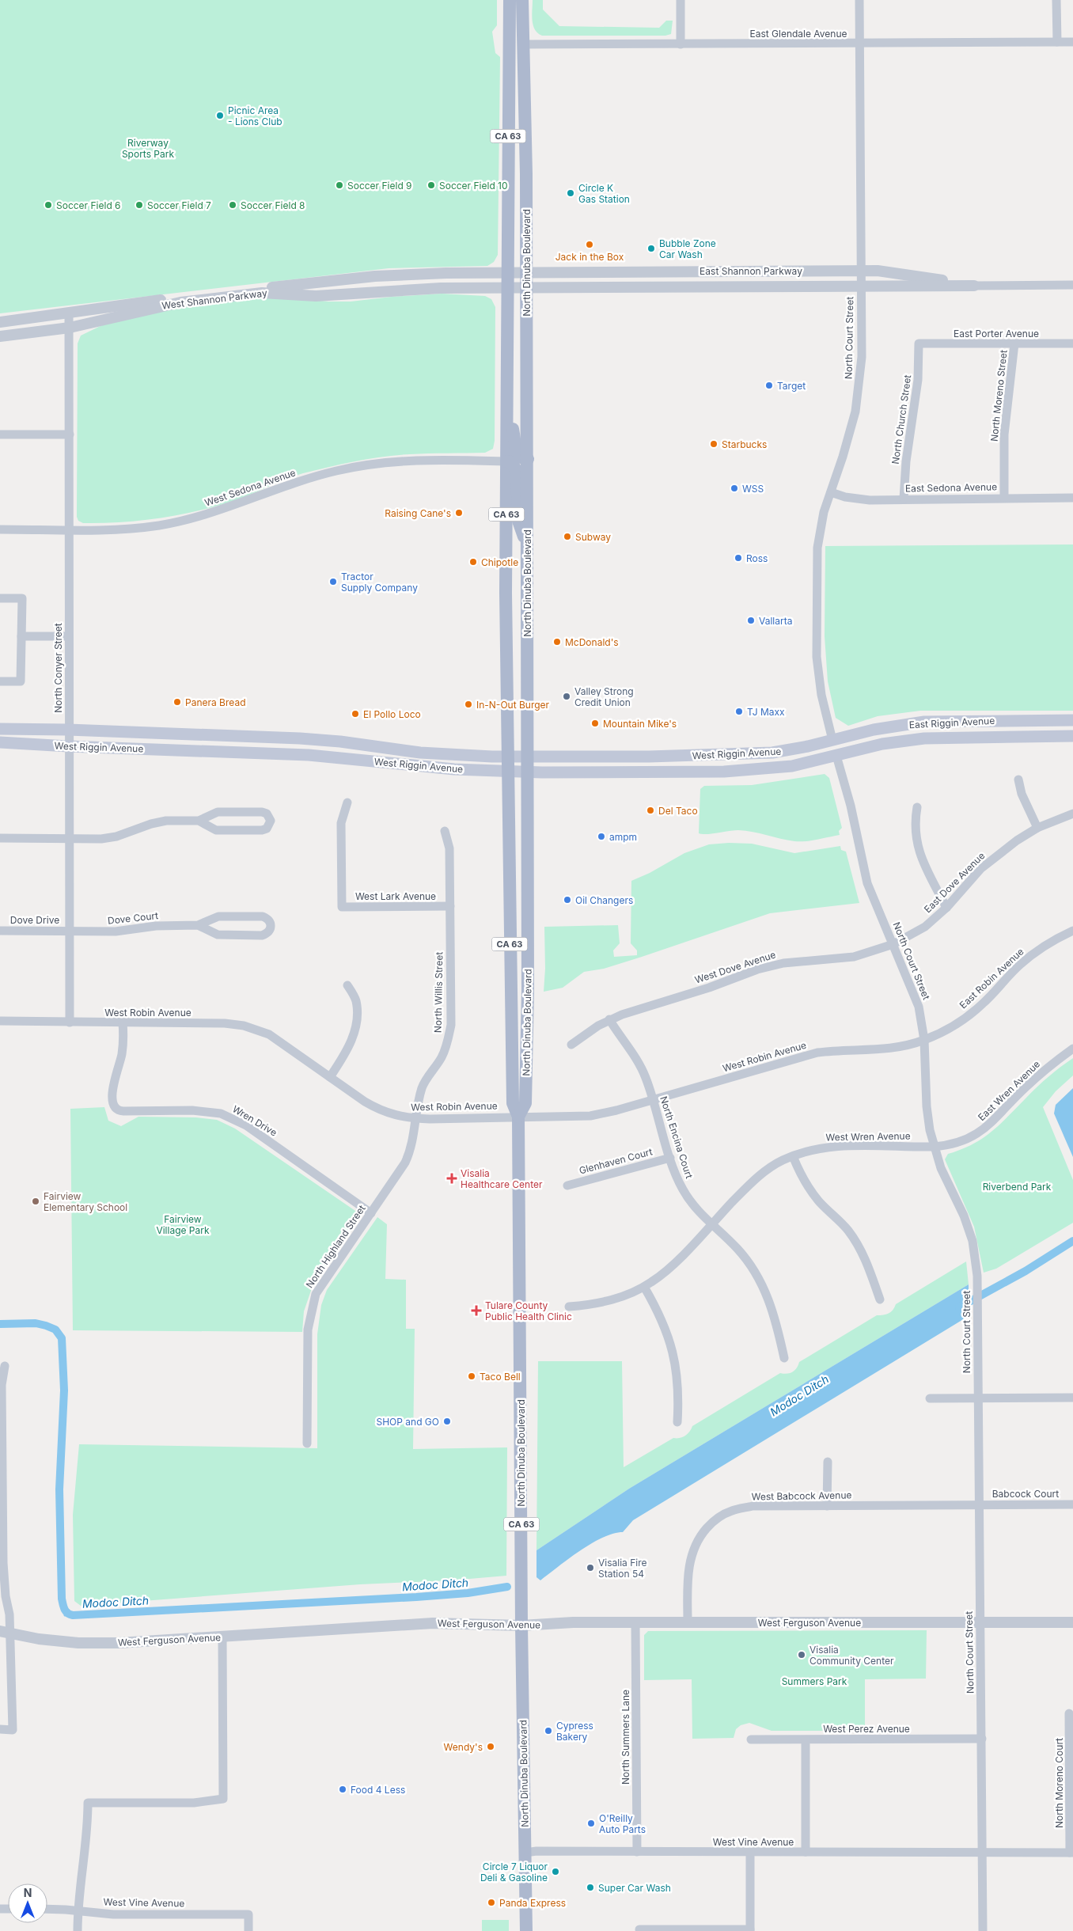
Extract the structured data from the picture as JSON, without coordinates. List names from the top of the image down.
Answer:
{
  "streets": {
    "main road": [
      "CA 63",
      "North Dinuba Boulevard",
      "East Riggin Avenue",
      "West Riggin Avenue"
    ],
    "street": [
      "East Glendale Avenue",
      "East Shannon Parkway",
      "West Shannon Parkway",
      "East Porter Avenue",
      "North Court Street",
      "North Moreno Street",
      "North Church Street",
      "West Sedona Avenue",
      "East Sedona Avenue",
      "North Conyer Street",
      "East Dove Avenue",
      "West Lark Avenue",
      "Dove Court",
      "Dove Drive",
      "West Dove Avenue",
      "East Robin Avenue",
      "North Willis Street",
      "West Robin Avenue",
      "East Wren Avenue",
      "Wren Drive",
      "West Wren Avenue",
      "North Encina Court",
      "Glenhaven Court",
      "North Highland Street",
      "Babcock Court",
      "West Babcock Avenue",
      "West Ferguson Avenue",
      "West Perez Avenue",
      "North Summers Lane",
      "North Moreno Court",
      "West Vine Avenue"
    ]
  },
  "crossings": [
    ["East Glendale Avenue", "North Dinuba Boulevard"],
    ["East Glendale Avenue", "North Court Street"],
    ["North Dinuba Boulevard", "East Shannon Parkway"],
    ["North Dinuba Boulevard", "West Shannon Parkway"],
    ["North Dinuba Boulevard", "West Sedona Avenue"],
    ["North Dinuba Boulevard", "West Riggin Avenue"],
    ["North Dinuba Boulevard", "West Robin Avenue"],
    ["North Dinuba Boulevard", "West Ferguson Avenue"],
    ["North Dinuba Boulevard", "West Vine Avenue"],
    ["East Shannon Parkway", "West Shannon Parkway"],
    ["East Shannon Parkway", "North Court Street"],
    ["West Shannon Parkway", "North Conyer Street"],
    ["East Porter Avenue", "North Moreno Street"],
    ["East Porter Avenue", "North Church Street"],
    ["North Court Street", "East Sedona Avenue"],
    ["North Court Street", "East Riggin Avenue"],
    ["North Court Street", "West Riggin Avenue"],
    ["North Court Street", "East Dove Avenue"],
    ["North Court Street", "West Dove Avenue"],
    ["North Court Street", "East Robin Avenue"],
    ["North Court Street", "West Robin Avenue"],
    ["North Court Street", "East Wren Avenue"],
    ["North Court Street", "West Wren Avenue"],
    ["North Court Street", "Babcock Court"],
    ["North Court Street", "West Babcock Avenue"],
    ["North Court Street", "West Ferguson Avenue"],
    ["North Court Street", "West Perez Avenue"],
    ["North Court Street", "West Vine Avenue"],
    ["North Moreno Street", "East Sedona Avenue"],
    ["North Church Street", "East Sedona Avenue"],
    ["West Sedona Avenue", "North Conyer Street"],
    ["North Conyer Street", "West Riggin Avenue"],
    ["North Conyer Street", "Dove Court"],
    ["North Conyer Street", "Dove Drive"],
    ["North Conyer Street", "West Robin Avenue"],
    ["East Riggin Avenue", "West Riggin Avenue"],
    ["East Dove Avenue", "West Dove Avenue"],
    ["West Lark Avenue", "North Willis Street"],
    ["Dove Court", "Dove Drive"],
    ["West Dove Avenue", "North Encina Court"],
    ["East Robin Avenue", "West Robin Avenue"],
    ["North Willis Street", "West Robin Avenue"],
    ["North Willis Street", "North Highland Street"],
    ["West Robin Avenue", "Wren Drive"],
    ["West Robin Avenue", "North Encina Court"],
    ["West Robin Avenue", "North Highland Street"],
    ["East Wren Avenue", "West Wren Avenue"],
    ["Wren Drive", "North Highland Street"],
    ["West Wren Avenue", "North Encina Court"],
    ["North Encina Court", "Glenhaven Court"],
    ["Babcock Court", "West Babcock Avenue"],
    ["West Babcock Avenue", "West Ferguson Avenue"],
    ["West Ferguson Avenue", "North Summers Lane"],
    ["North Summers Lane", "West Vine Avenue"],
    ["North Moreno Court", "West Vine Avenue"]
  ],
  "water": ["Modoc Ditch"],
  "parks": [
    "Riverway Sports Park",
    "Riverbend Park",
    "Fairview Village Park",
    "Summers Park"
  ],
  "places": {
    "other": [
      "Picnic Area - Lions Club",
      "Soccer Field 9",
      "Soccer Field 10",
      "Circle K Gas Station",
      "Soccer Field 6",
      "Soccer Field 7",
      "Soccer Field 8",
      "Jack in the Box",
      "Bubble Zone Car Wash",
      "Target",
      "Starbucks",
      "WSS",
      "Raising Cane's",
      "Subway",
      "Ross",
      "Chipotle",
      "Tractor Supply Company",
      "Vallarta",
      "McDonald's",
      "Valley Strong Credit Union",
      "Panera Bread",
      "In-N-Out Burger",
      "TJ Maxx",
      "El Pollo Loco",
      "Mountain Mike's",
      "Del Taco",
      "ampm",
      "Oil Changers",
      "Fairview Elementary School",
      "Taco Bell",
      "SHOP and GO",
      "Visalia Fire Station 54",
      "Visalia Community Center",
      "Cypress Bakery",
      "Wendy's",
      "Food 4 Less",
      "O'Reilly Auto Parts",
      "Circle 7 Liquor Deli & Gasoline",
      "Super Car Wash",
      "Panda Express"
    ],
    "health": ["Visalia Healthcare Center", "Tulare County Public Health Clinic"]
  },
  "north": "top"
}
